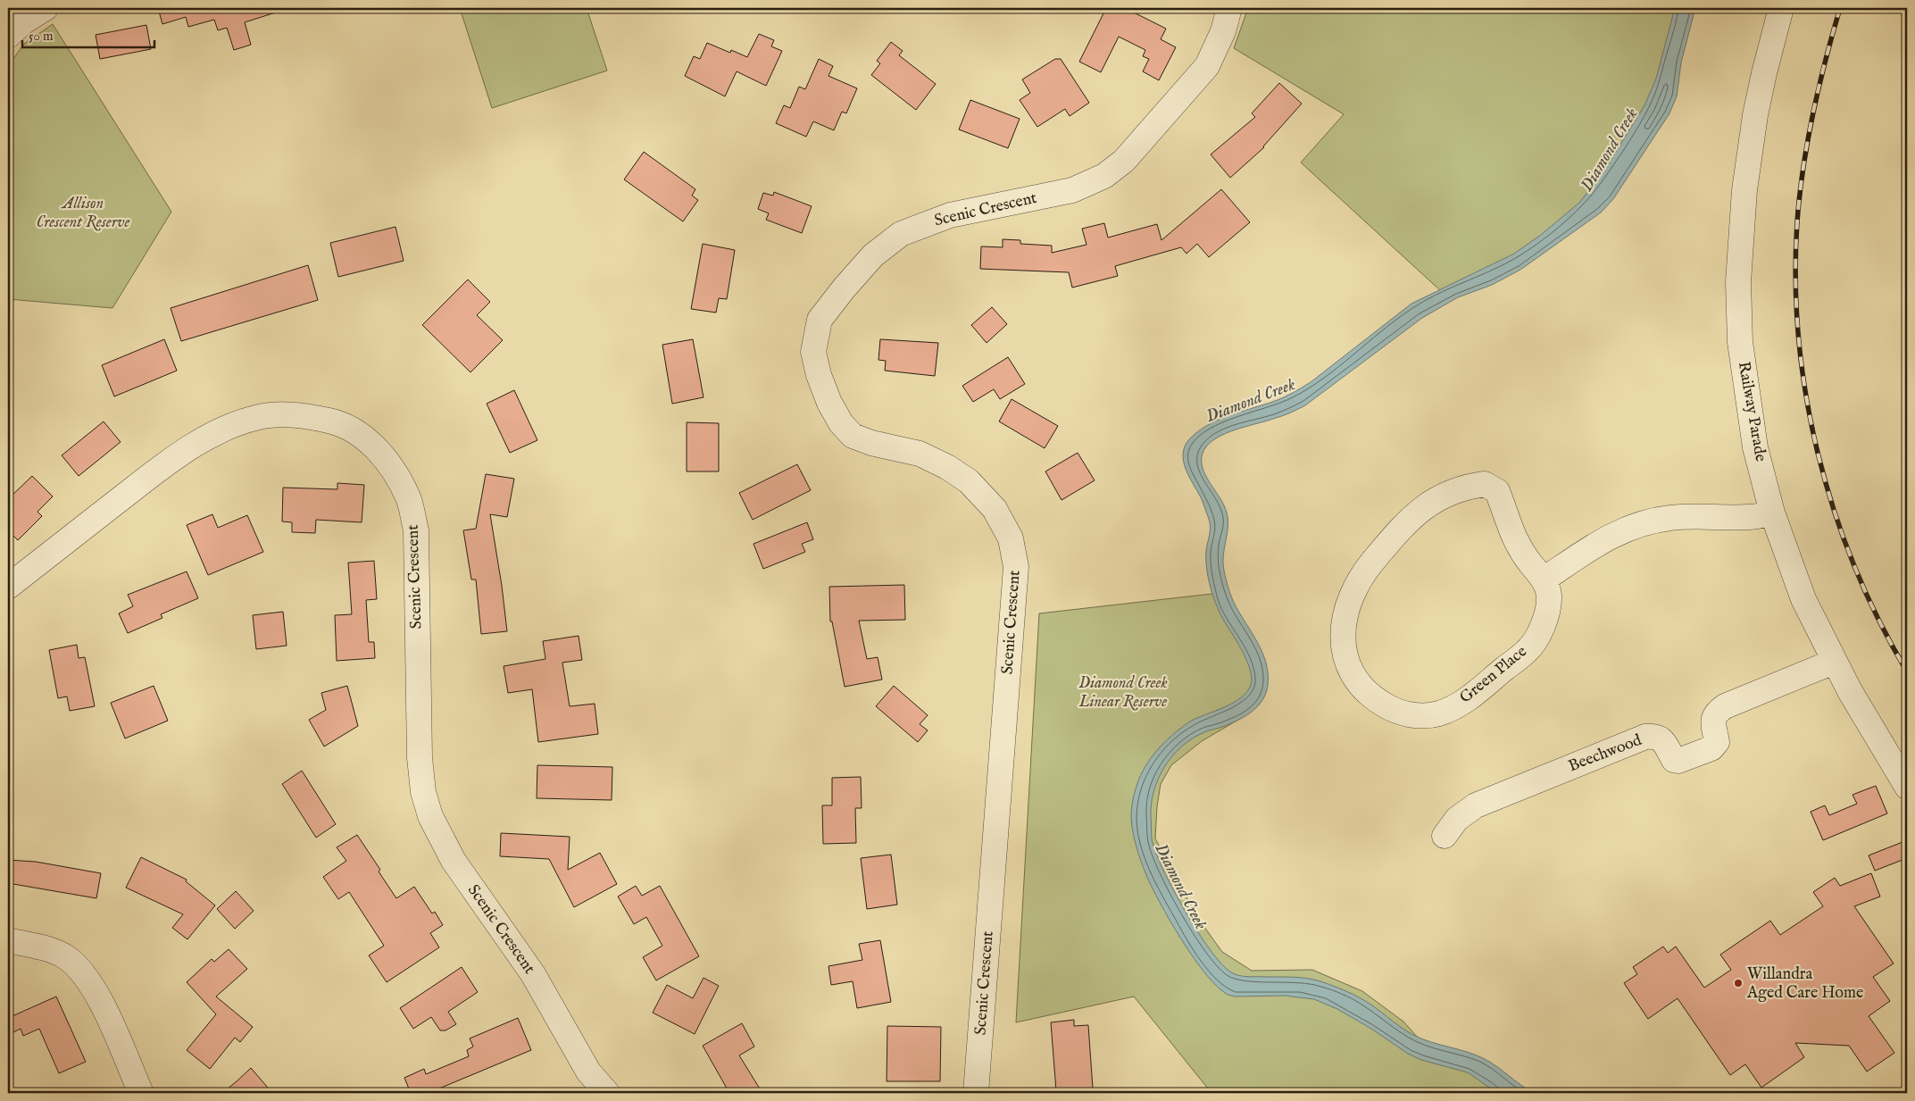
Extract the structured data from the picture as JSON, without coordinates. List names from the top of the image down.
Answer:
{
  "streets": {
    "street": [
      "Scenic Crescent",
      "Railway Parade",
      "Green Place",
      "Beechwood"
    ]
  },
  "crossings": [
    ["Railway Parade", "Beechwood"]
  ],
  "water": ["Diamond Creek"],
  "parks": ["Allison Crescent Reserve", "Diamond Creek Linear Reserve"],
  "places": ["Willandra Aged Care Home"],
  "scale_bar": "50 m"
}
